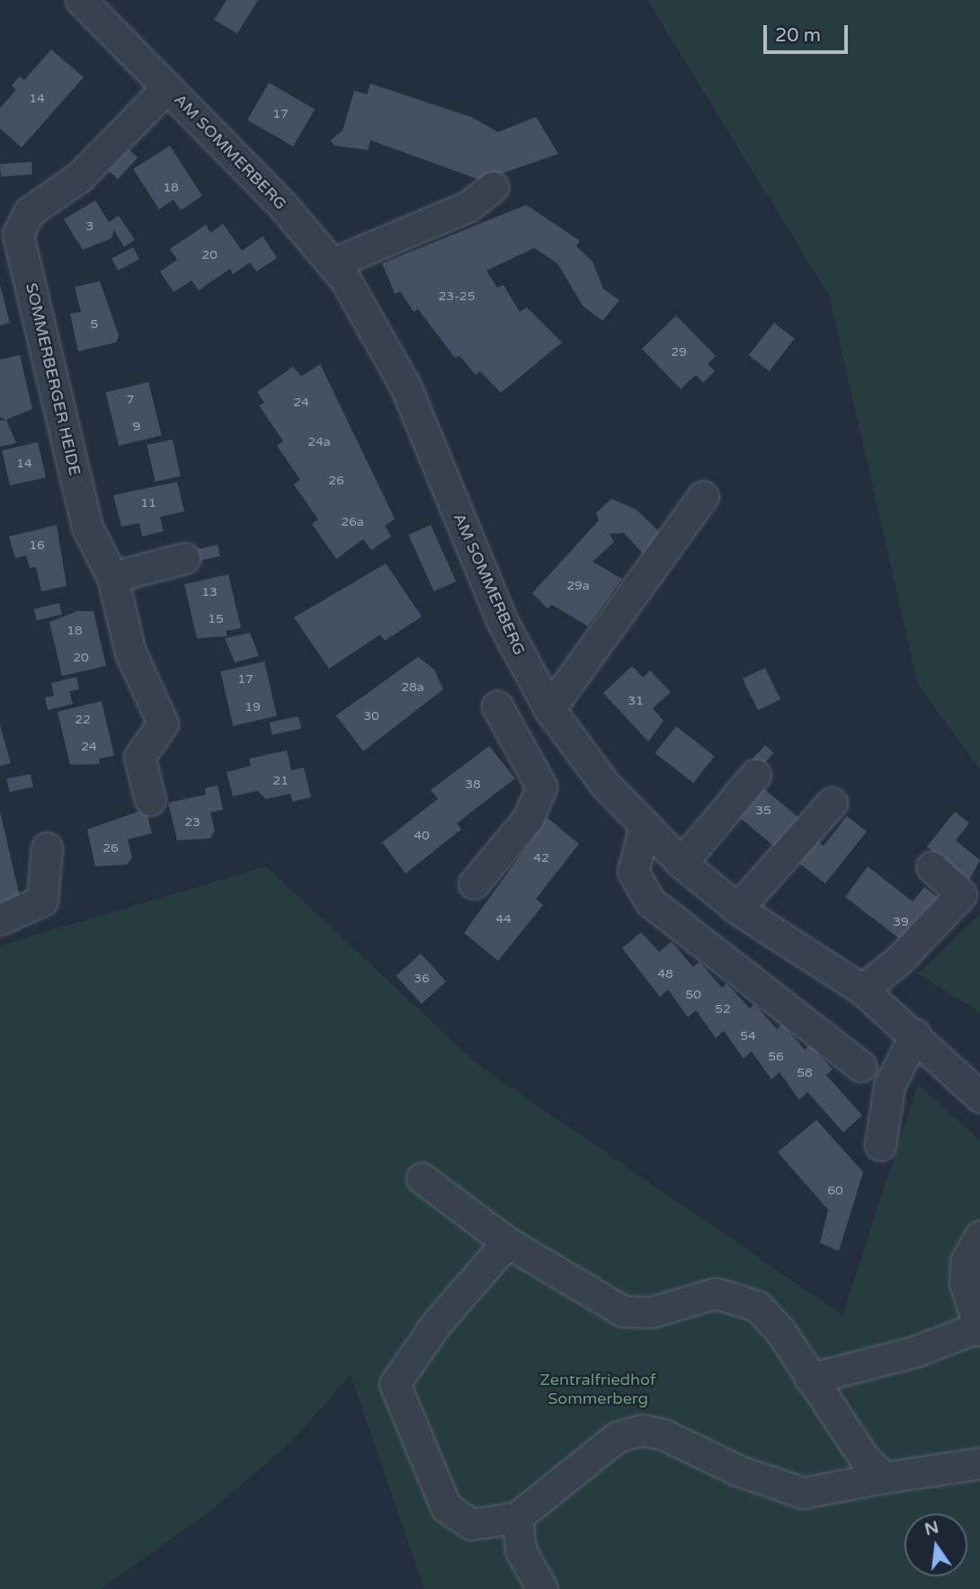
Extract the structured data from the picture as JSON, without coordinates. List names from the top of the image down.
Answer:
{
  "streets": {
    "street": ["AM SOMMERBERG", "SOMMERBERGER HEIDE"]
  },
  "crossings": [
    ["AM SOMMERBERG", "SOMMERBERGER HEIDE"]
  ],
  "parks": ["Zentralfriedhof Sommerberg"],
  "house_numbers": [
    "14",
    "17",
    "18",
    "3",
    "20",
    "23-25",
    "5",
    "29",
    "7",
    "24",
    "9",
    "24a",
    "14",
    "26",
    "11",
    "26a",
    "16",
    "29a",
    "13",
    "15",
    "18",
    "20",
    "17",
    "28a",
    "31",
    "19",
    "30",
    "22",
    "24",
    "21",
    "38",
    "35",
    "23",
    "40",
    "26",
    "42",
    "44",
    "39",
    "48",
    "36",
    "50",
    "52",
    "54",
    "56",
    "58",
    "60"
  ],
  "scale_bar": "20 m",
  "north": "top"
}
